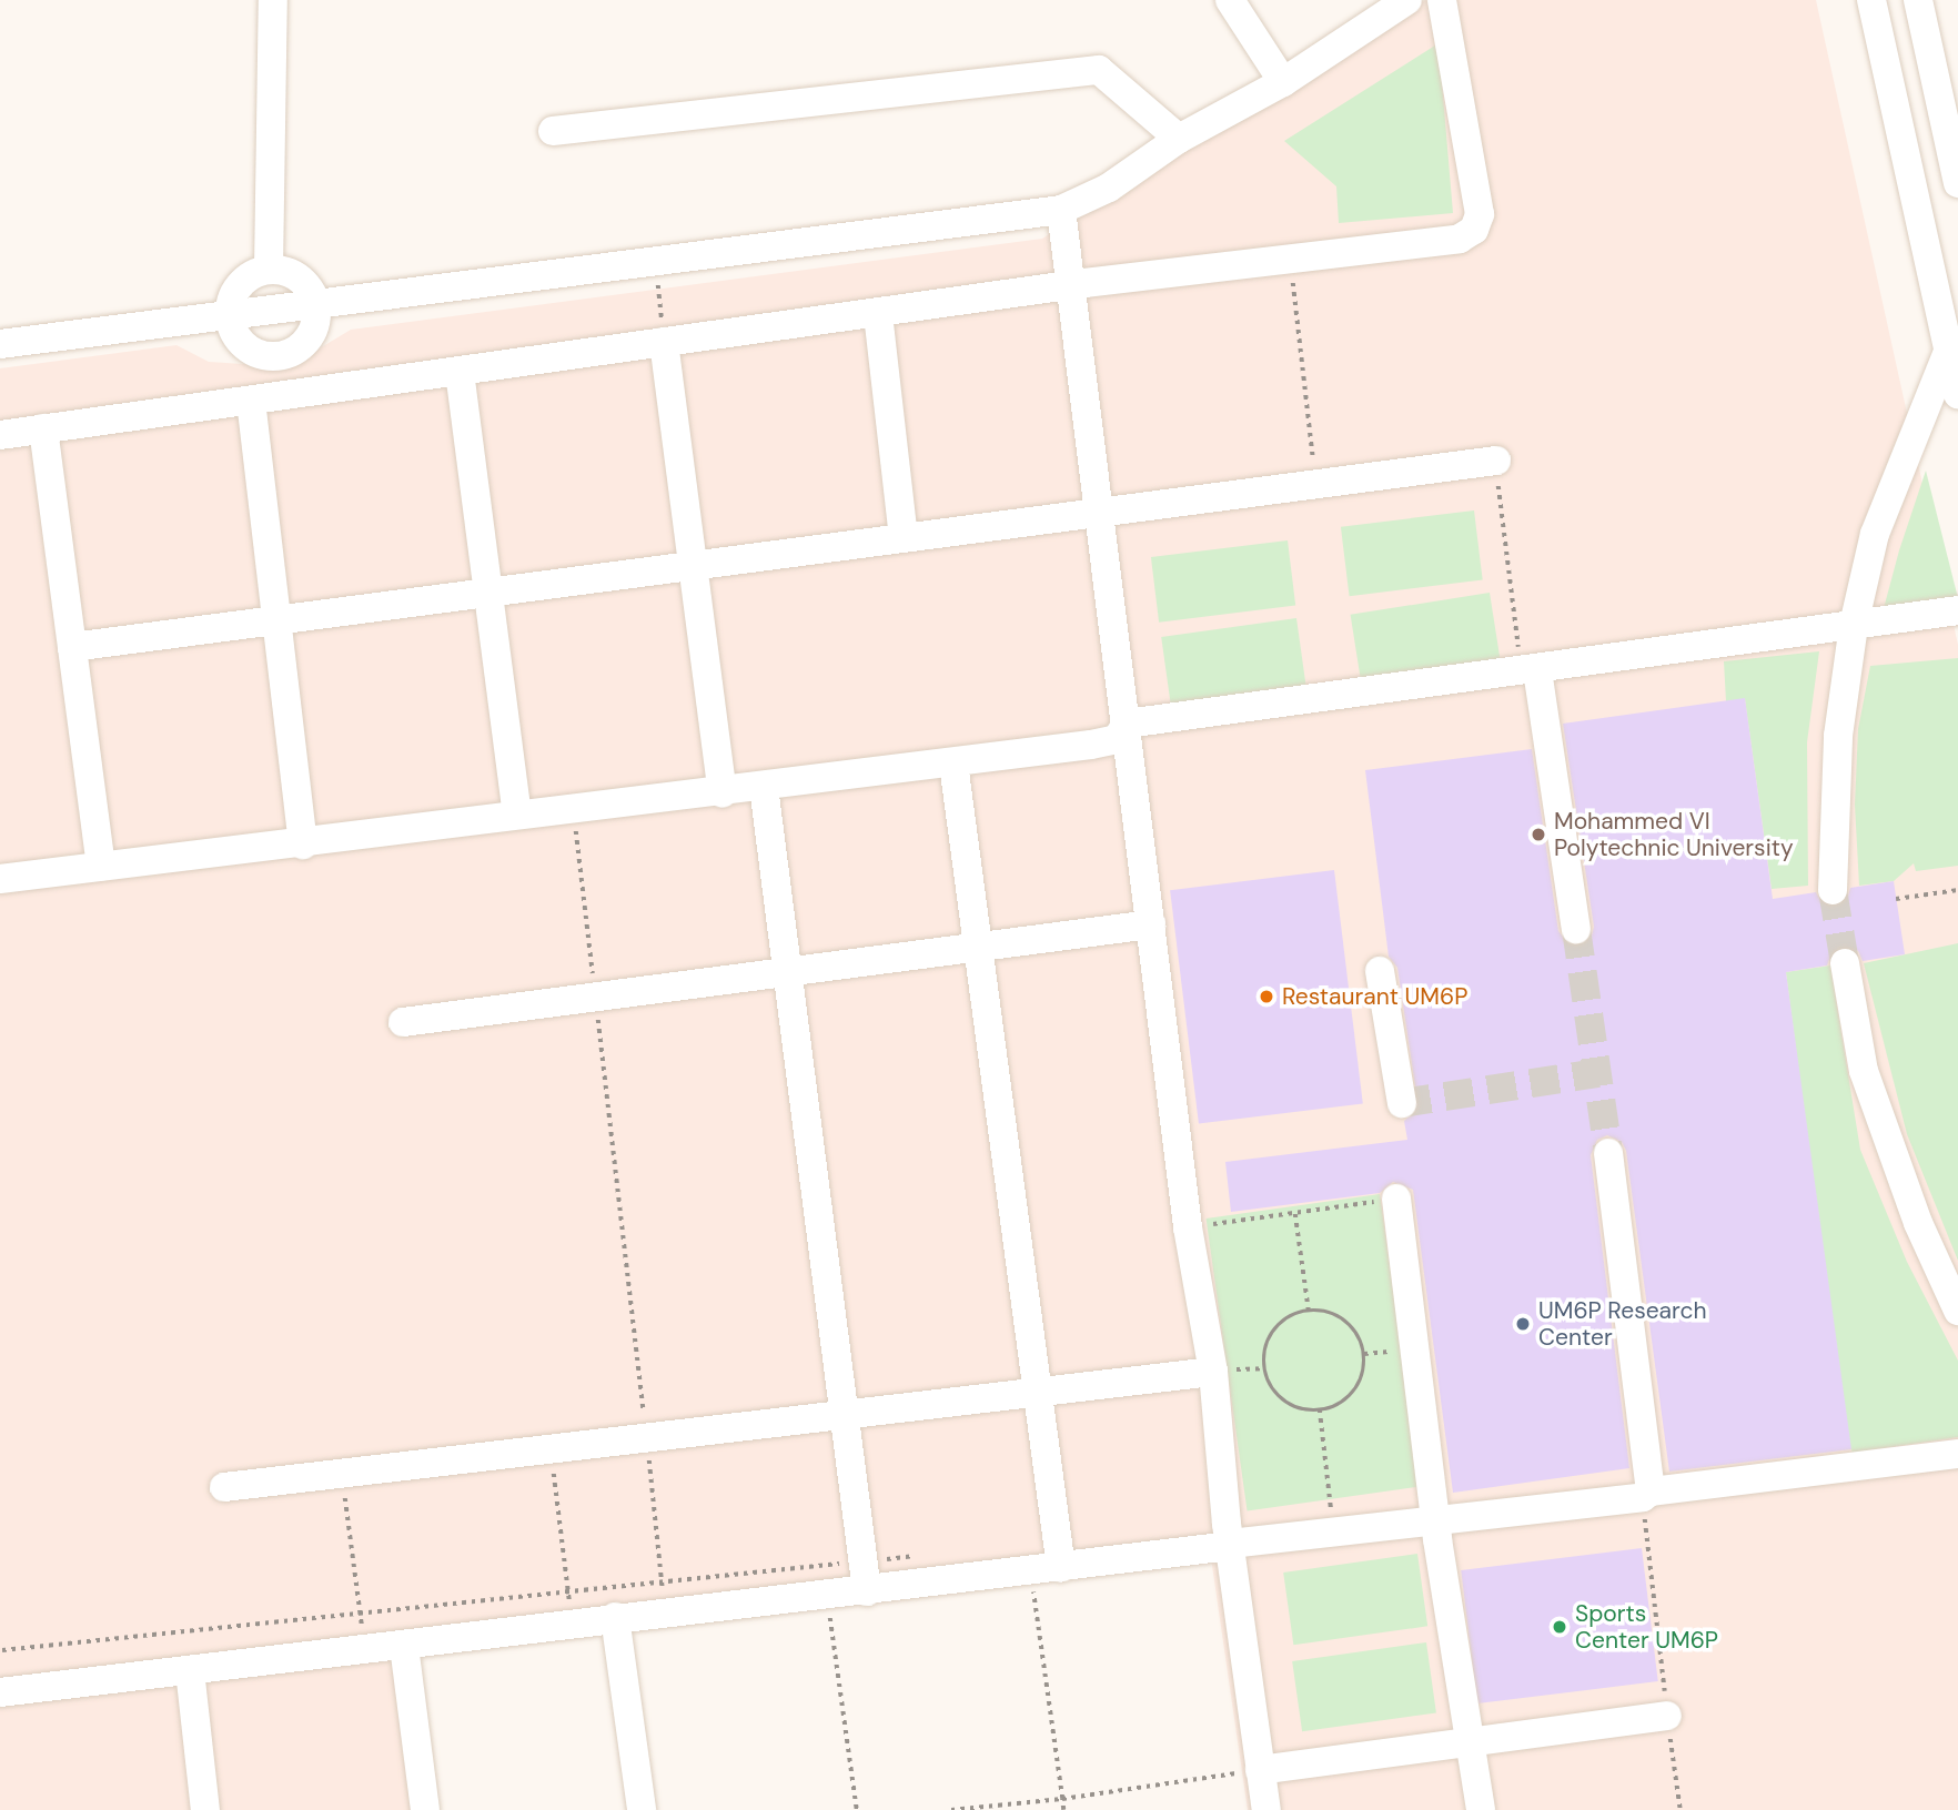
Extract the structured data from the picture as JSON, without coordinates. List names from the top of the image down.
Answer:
{
  "places": [
    "Mohammed VI Polytechnic University",
    "Restaurant UM6P",
    "UM6P Research Center",
    "Sports Center UM6P"
  ]
}
